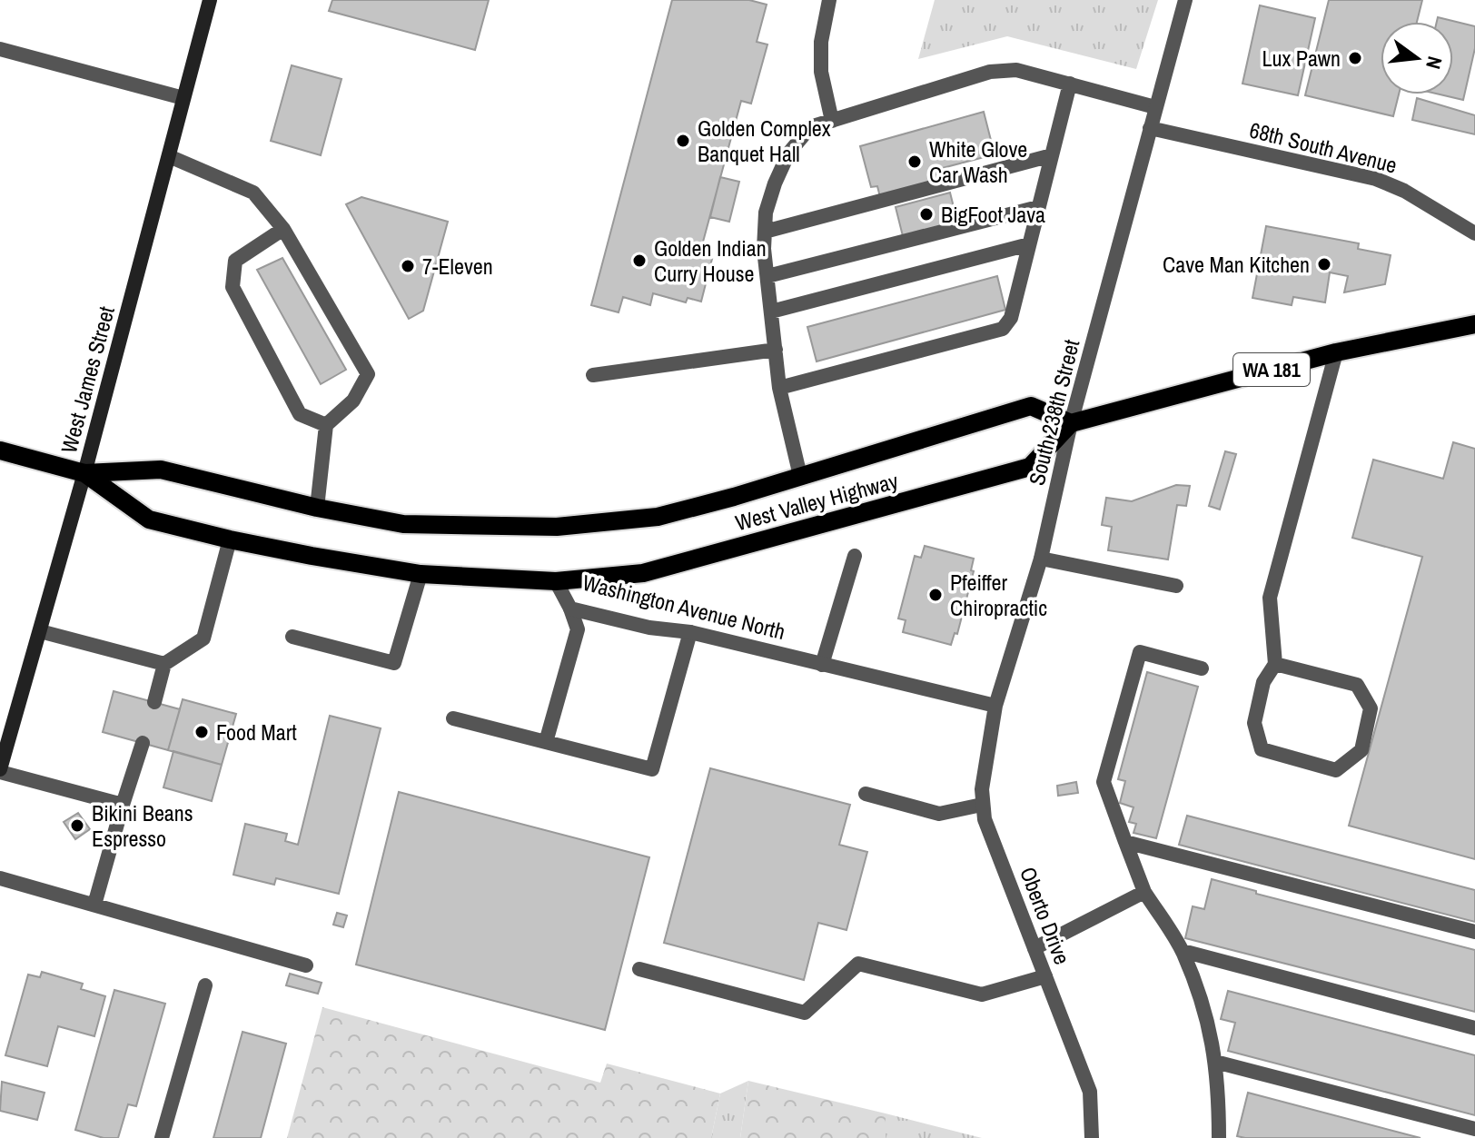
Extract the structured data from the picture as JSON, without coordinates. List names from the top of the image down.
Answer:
{
  "streets": {
    "main road": ["WA 181", "West Valley Highway", "Washington Avenue North"],
    "street": [
      "68th South Avenue",
      "West James Street",
      "South 238th Street",
      "Oberto Drive"
    ]
  },
  "crossings": [
    ["68th South Avenue", "South 238th Street"],
    ["WA 181", "South 238th Street"],
    ["WA 181", "West Valley Highway"],
    ["West James Street", "Washington Avenue North"],
    ["South 238th Street", "West Valley Highway"],
    ["South 238th Street", "Washington Avenue North"],
    ["South 238th Street", "Oberto Drive"],
    ["West Valley Highway", "Washington Avenue North"],
    ["Washington Avenue North", "Oberto Drive"]
  ],
  "places": [
    "Lux Pawn",
    "Golden Complex Banquet Hall",
    "White Glove Car Wash",
    "BigFoot Java",
    "Golden Indian Curry House",
    "Cave Man Kitchen",
    "7-Eleven",
    "Pfeiffer Chiropractic",
    "Food Mart",
    "Bikini Beans Espresso"
  ],
  "north": "right"
}
